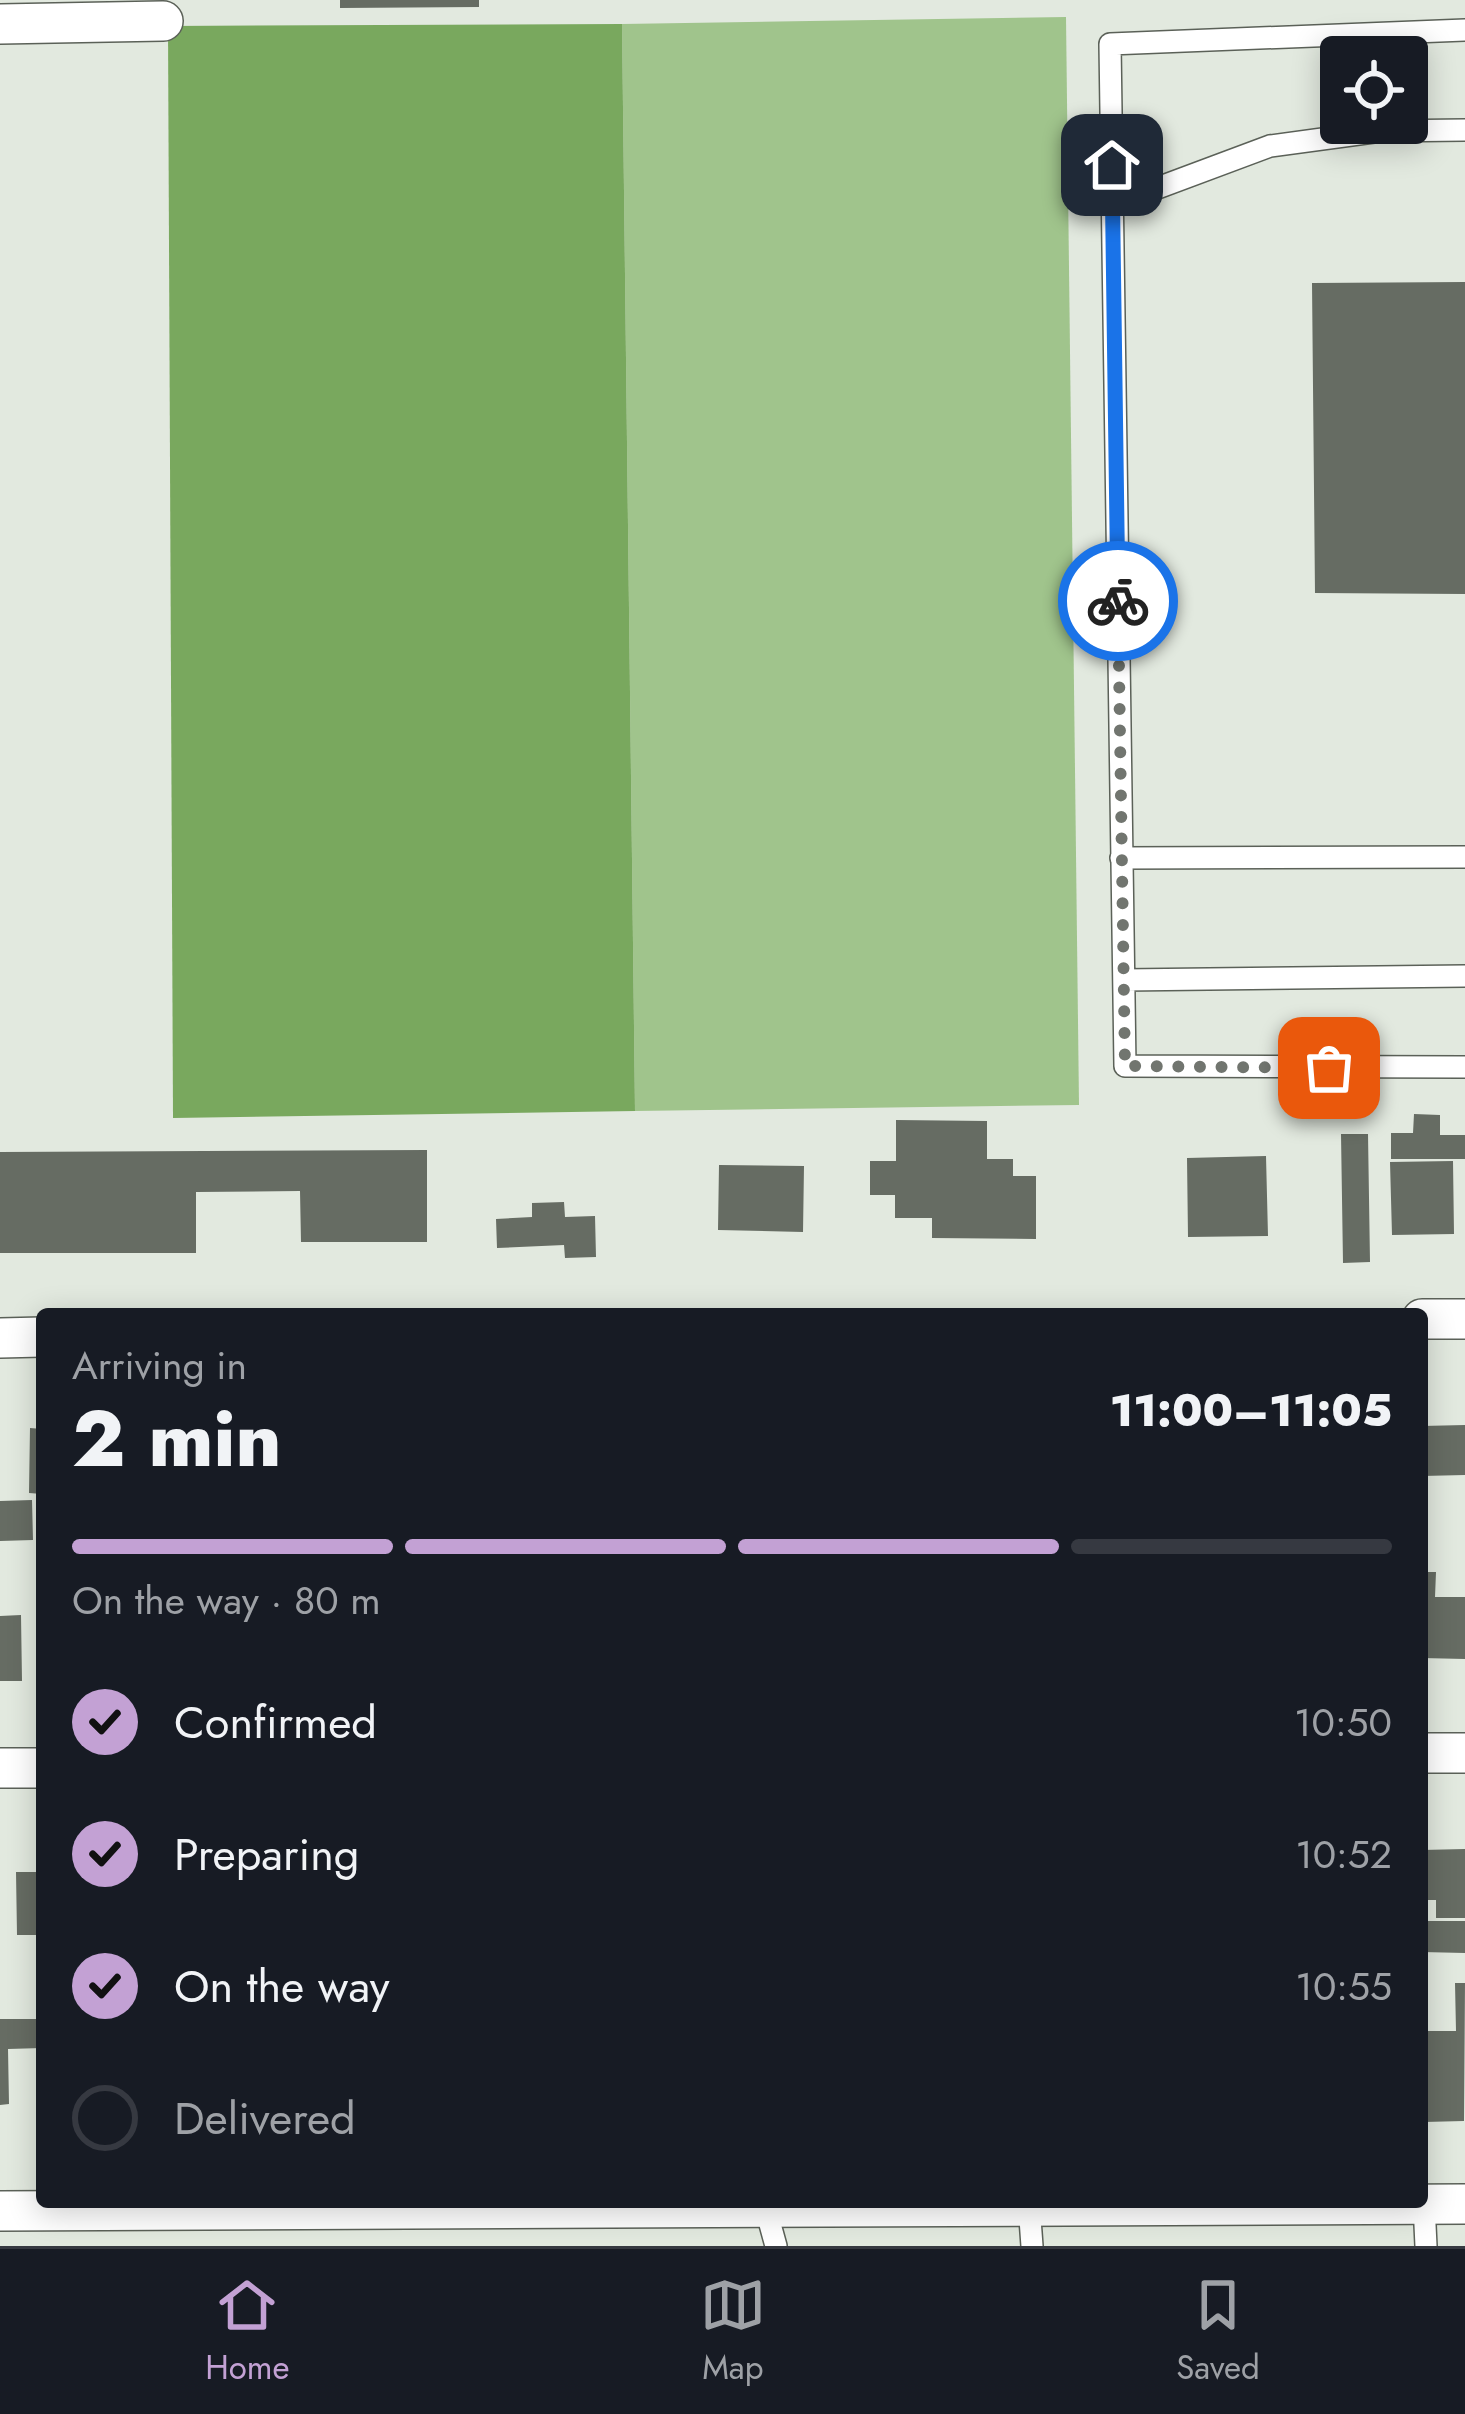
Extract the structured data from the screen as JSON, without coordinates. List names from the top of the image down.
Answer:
{
  "page": {
    "heading": ["2 min", "Arriving in", "11:00–11:05"],
    "bar": "On the way · 80 m",
    "list": [
      ["Confirmed", "10:50"],
      ["Preparing", "10:52"],
      ["On the way", "10:55"],
      "Delivered"
    ],
    "tabs": ["Home", "Map", "Saved"]
  }
}
